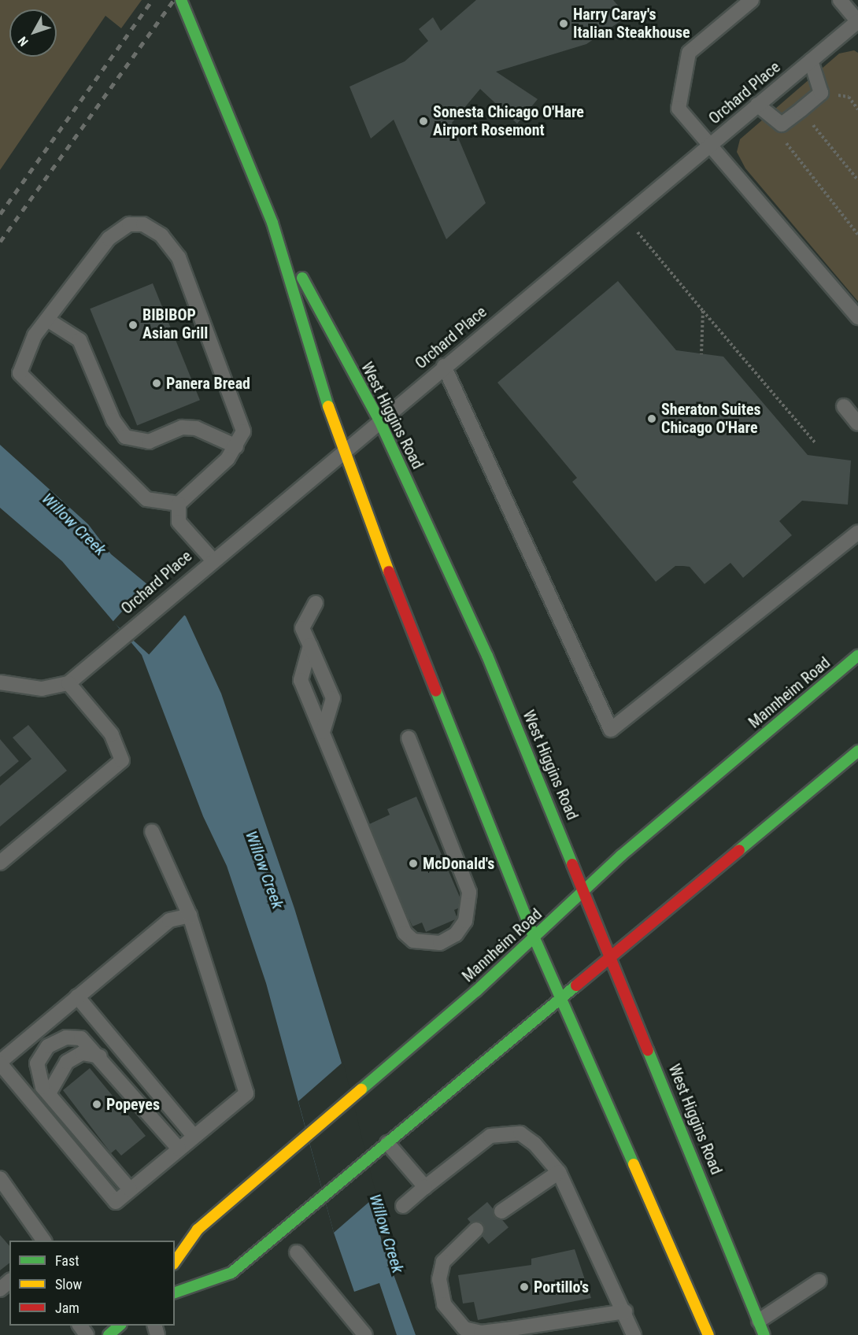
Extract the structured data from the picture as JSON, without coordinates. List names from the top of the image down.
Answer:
{
  "streets": {
    "main road": ["West Higgins Road", "Mannheim Road"],
    "lane": ["Orchard Place"]
  },
  "crossings": [
    ["Orchard Place", "West Higgins Road"],
    ["West Higgins Road", "Mannheim Road"]
  ],
  "water": ["Willow Creek"],
  "places": [
    "Harry Caray's Italian Steakhouse",
    "Sonesta Chicago O'Hare Airport Rosemont",
    "BIBIBOP Asian Grill",
    "Panera Bread",
    "Sheraton Suites Chicago O'Hare",
    "McDonald's",
    "Popeyes",
    "Portillo's"
  ],
  "legend": ["Fast", "Slow", "Jam"],
  "north": "bottom left"
}
